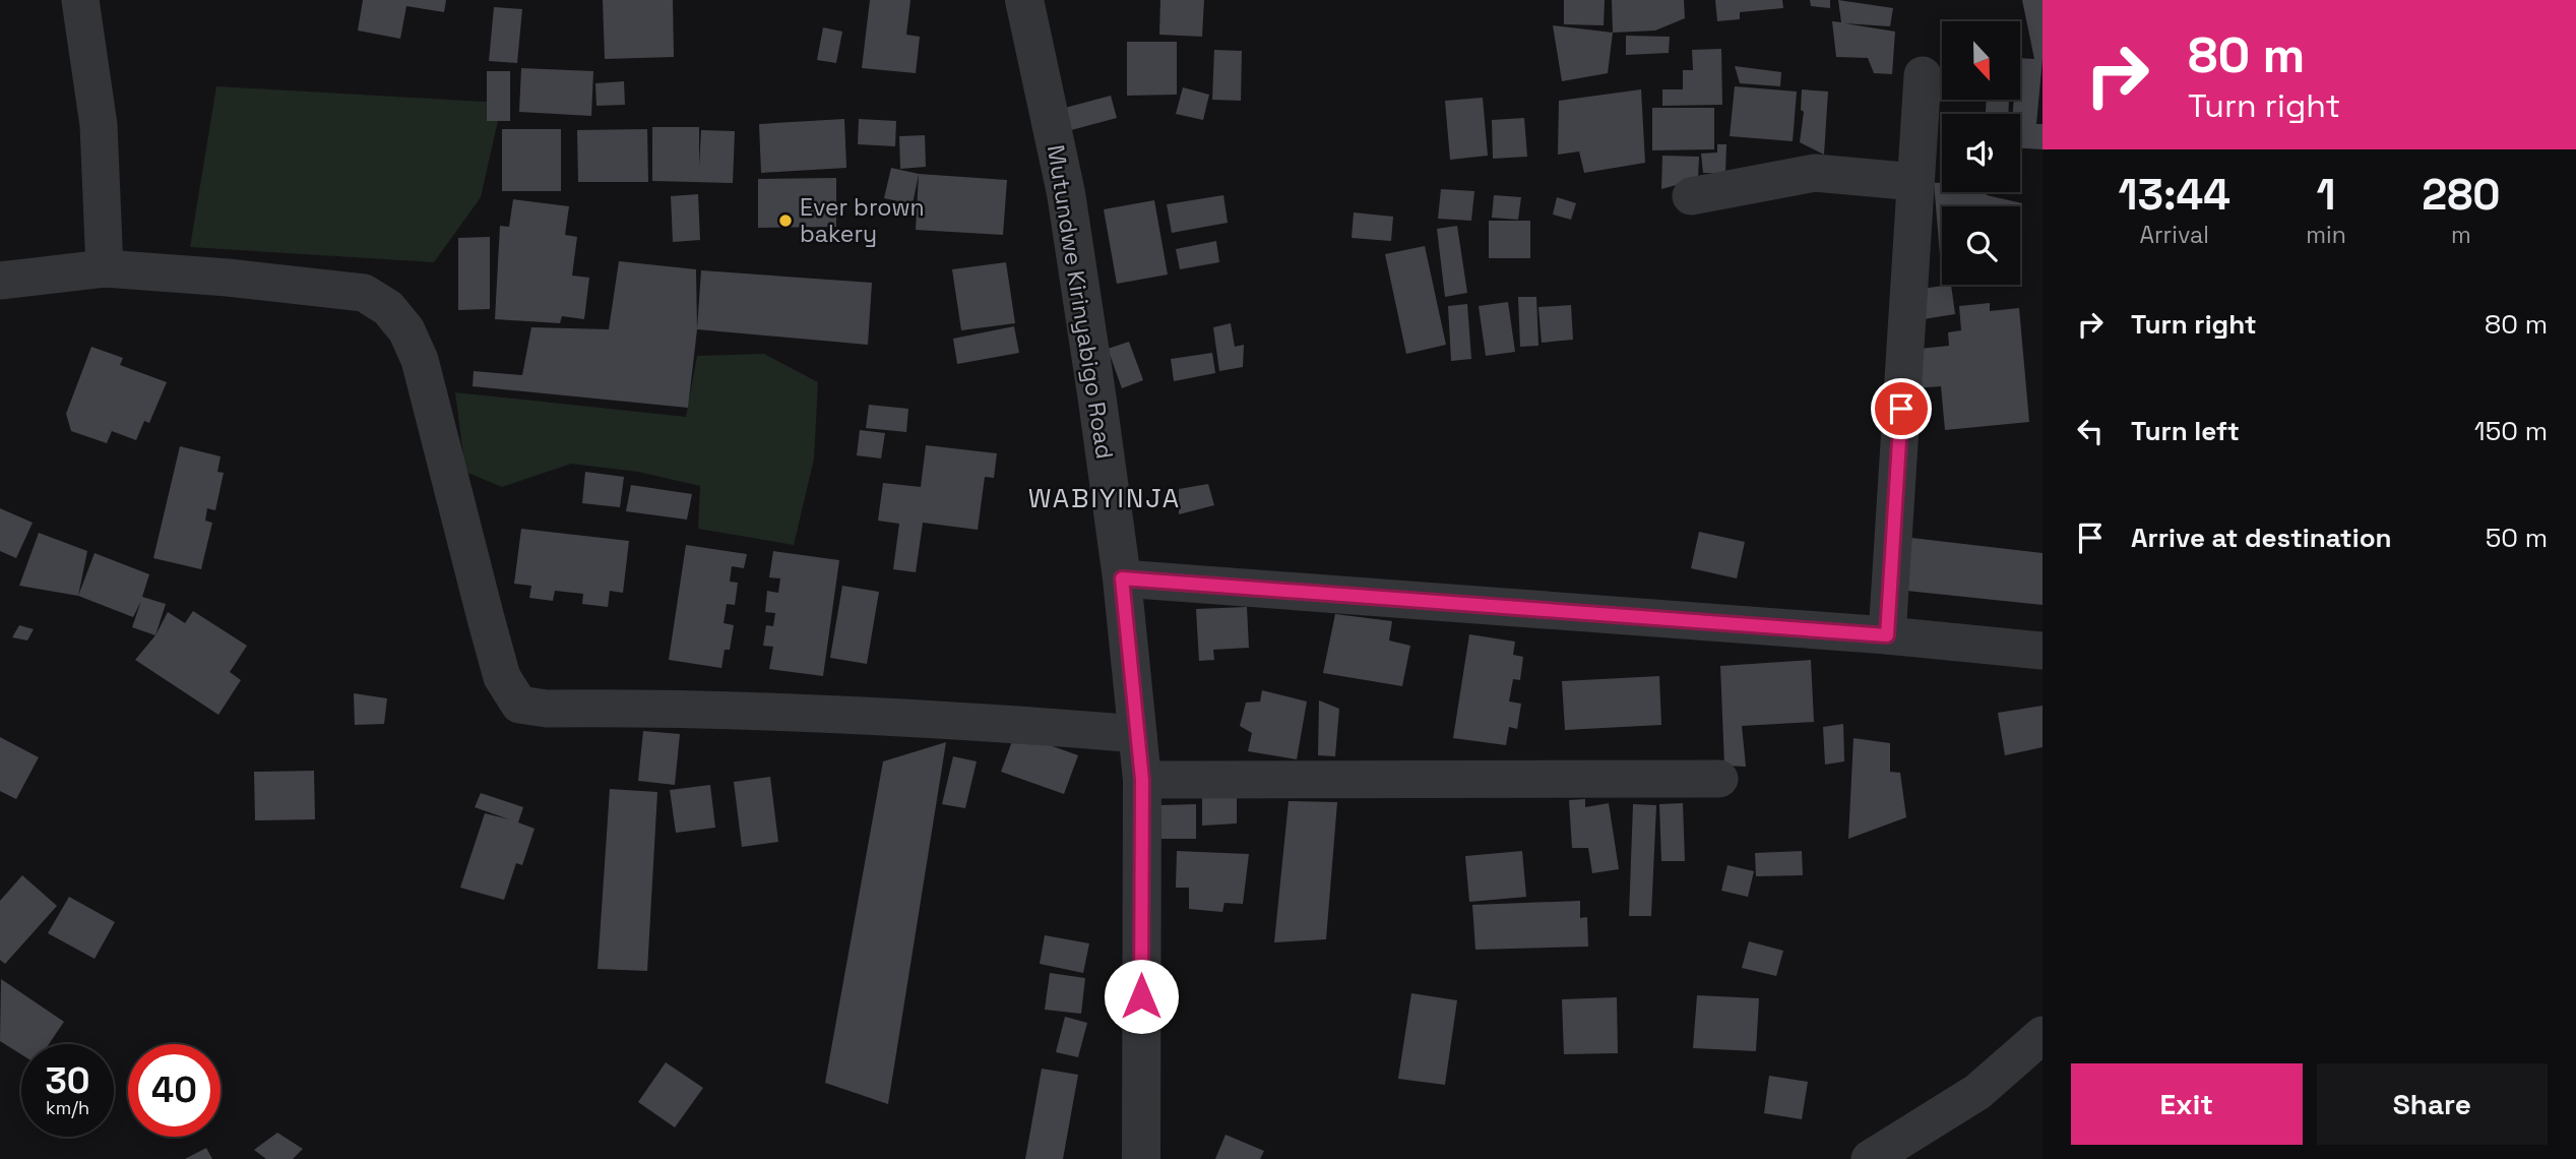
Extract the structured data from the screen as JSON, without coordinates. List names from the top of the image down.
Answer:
{
  "streets": {
    "street": ["Mutundwe Kirinyabigo Road"]
  },
  "districts": ["WABIYINJA"],
  "places": ["Ever brown bakery"],
  "north": "bottom",
  "page": {
    "turn": ["80 m", "Turn right"],
    "eta": [
      "13:44",
      "Arrival",
      "1",
      "min",
      "280",
      "m"
    ],
    "list": [
      {
        "name": "Turn right",
        "value": "80 m"
      },
      {
        "name": "Turn left",
        "value": "150 m"
      },
      {
        "name": "Arrive at destination",
        "value": "50 m"
      }
    ],
    "speed": "30 km/h",
    "limit": "40",
    "buttons": ["Exit", "Share"]
  }
}
